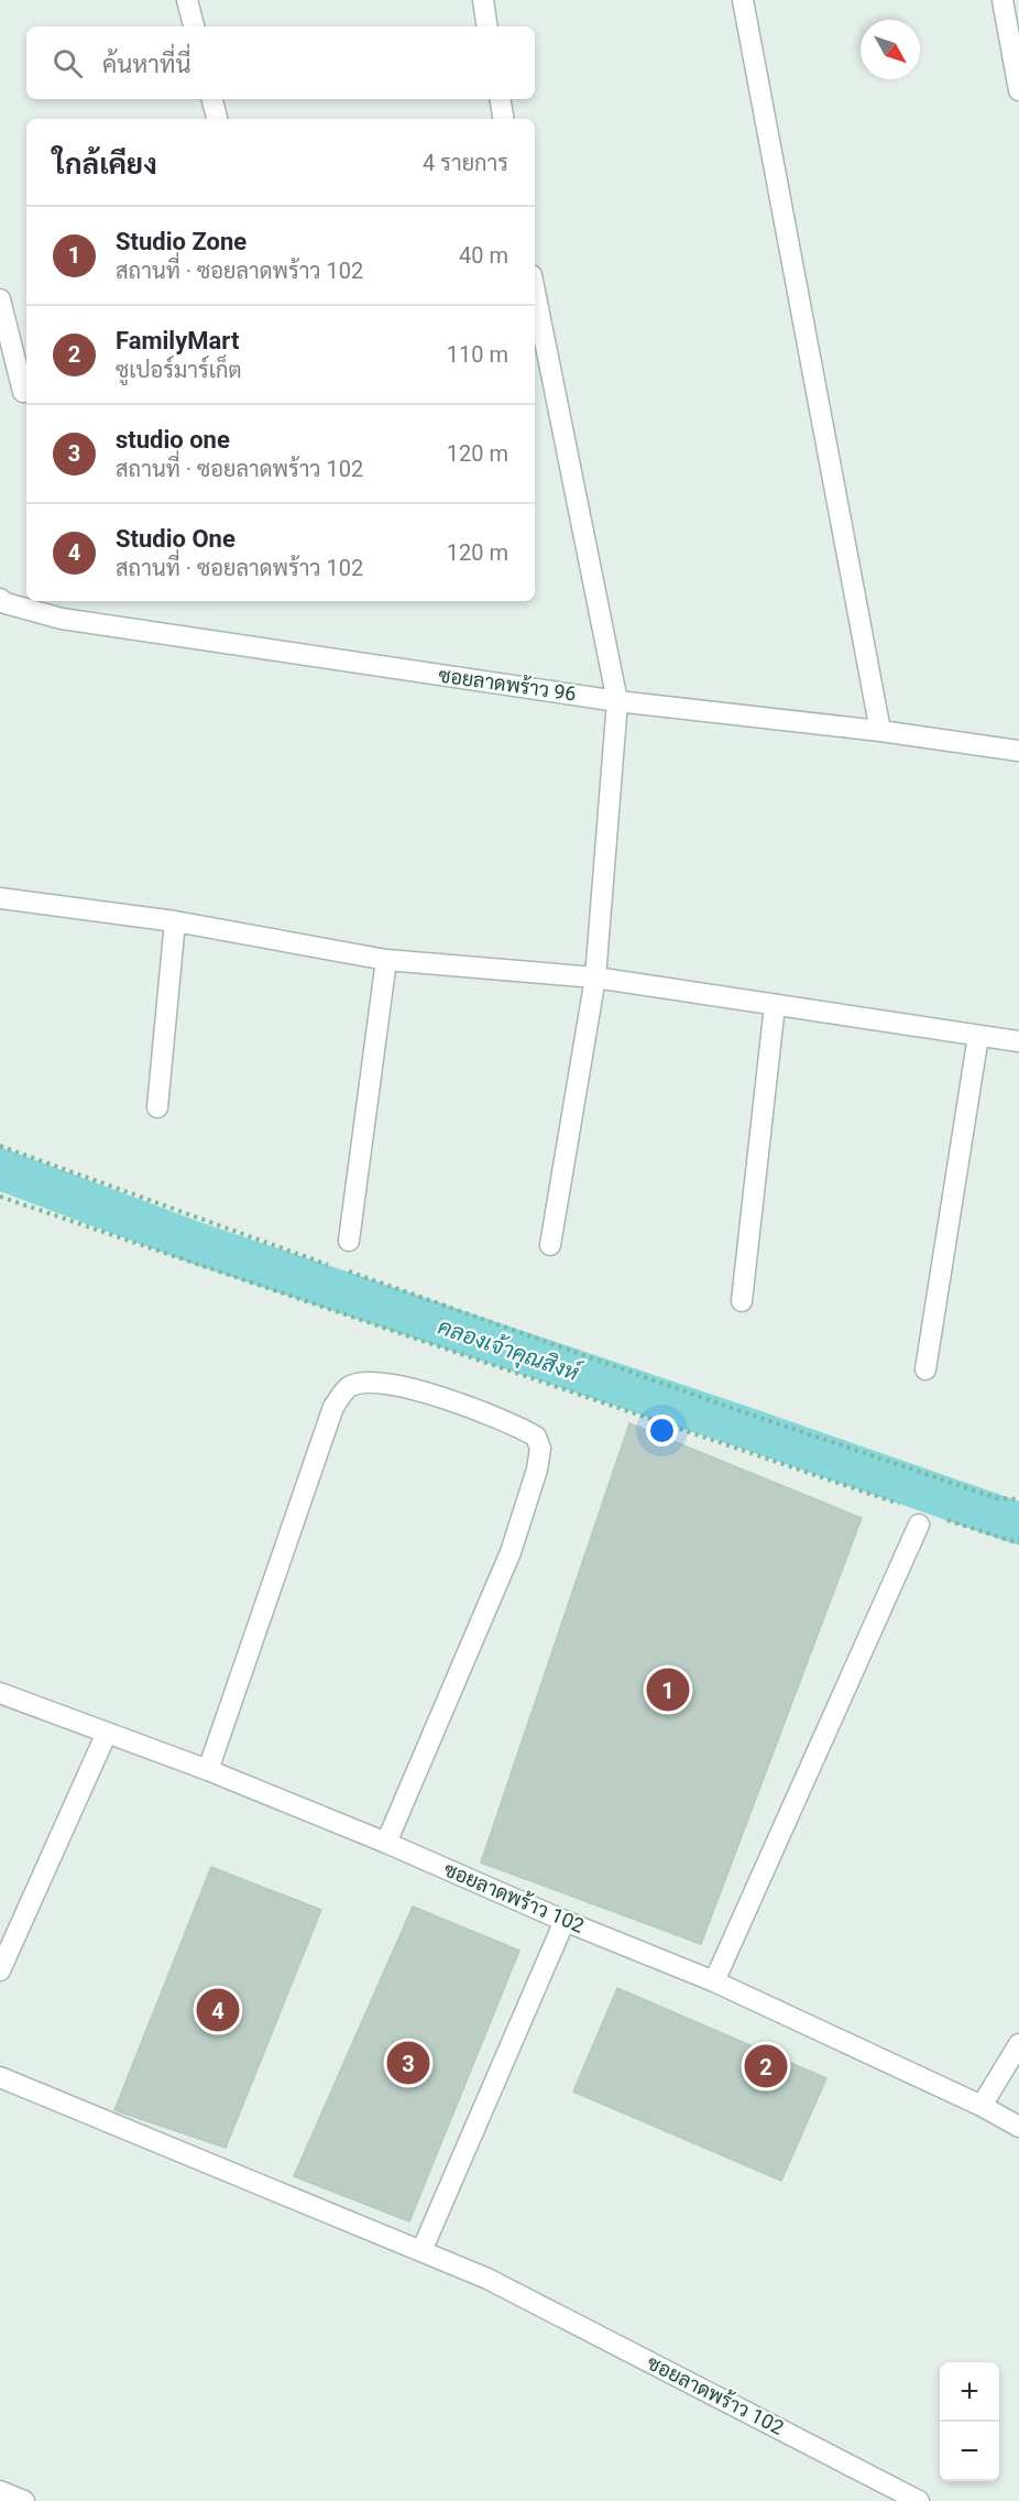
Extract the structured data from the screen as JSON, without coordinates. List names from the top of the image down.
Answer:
{
  "streets": {
    "street": ["ซอยลาดพร้าว 96", "ซอยลาดพร้าว 102"]
  },
  "water": ["คลองเจ้าคุณสิงห์"],
  "north": "bottom right",
  "page": {
    "search": "ค้นหาที่นี่",
    "heading": ["ใกล้เคียง", "4 รายการ"],
    "list": [
      {
        "mark": "1",
        "name": "Studio Zone",
        "note": "สถานที่ · ซอยลาดพร้าว 102",
        "value": "40 m"
      },
      {
        "mark": "2",
        "name": "FamilyMart",
        "note": "ซูเปอร์มาร์เก็ต",
        "value": "110 m"
      },
      {
        "mark": "3",
        "name": "studio one",
        "note": "สถานที่ · ซอยลาดพร้าว 102",
        "value": "120 m"
      },
      {
        "mark": "4",
        "name": "Studio One",
        "note": "สถานที่ · ซอยลาดพร้าว 102",
        "value": "120 m"
      }
    ],
    "pins": [
      "1",
      "4",
      "3",
      "2"
    ],
    "map_buttons": ["+", "−"]
  }
}
